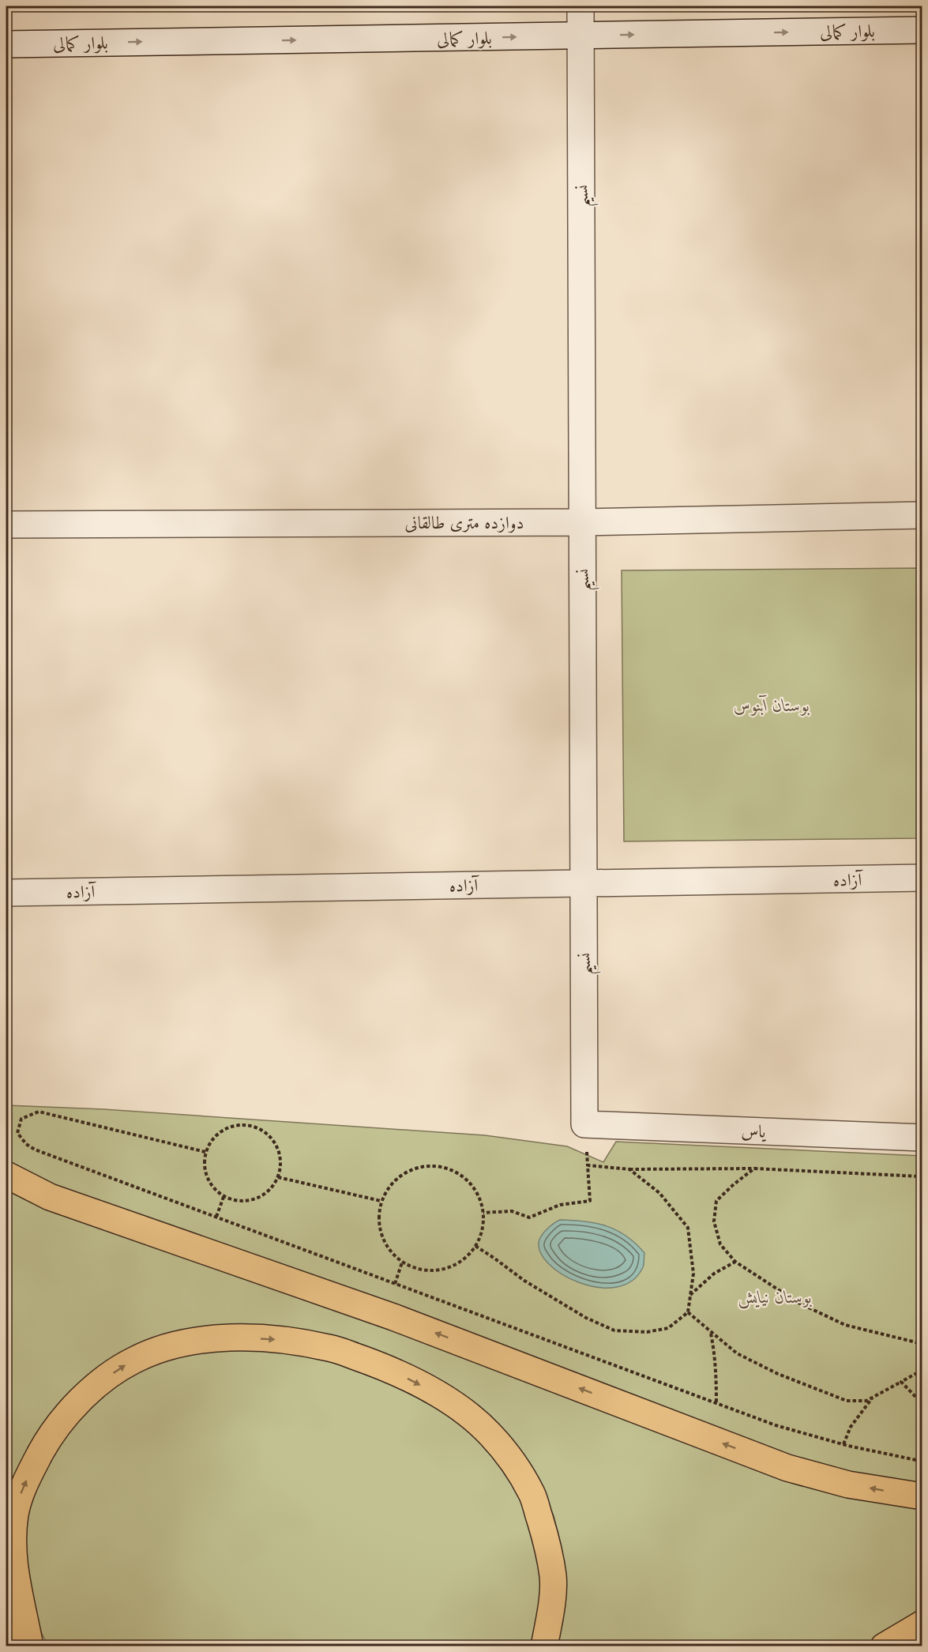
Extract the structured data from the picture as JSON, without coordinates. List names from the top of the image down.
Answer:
{
  "streets": {
    "street": [
      "بلوار کمالی",
      "نسیم",
      "دوازده متری طالقانی",
      "آزاده",
      "یاس"
    ]
  },
  "crossings": [
    ["بلوار کمالی", "نسیم"],
    ["نسیم", "دوازده متری طالقانی"],
    ["نسیم", "آزاده"],
    ["نسیم", "یاس"]
  ],
  "one_way": ["بلوار کمالی"],
  "parks": ["بوستان آبنوس", "بوستان نیایش"]
}
